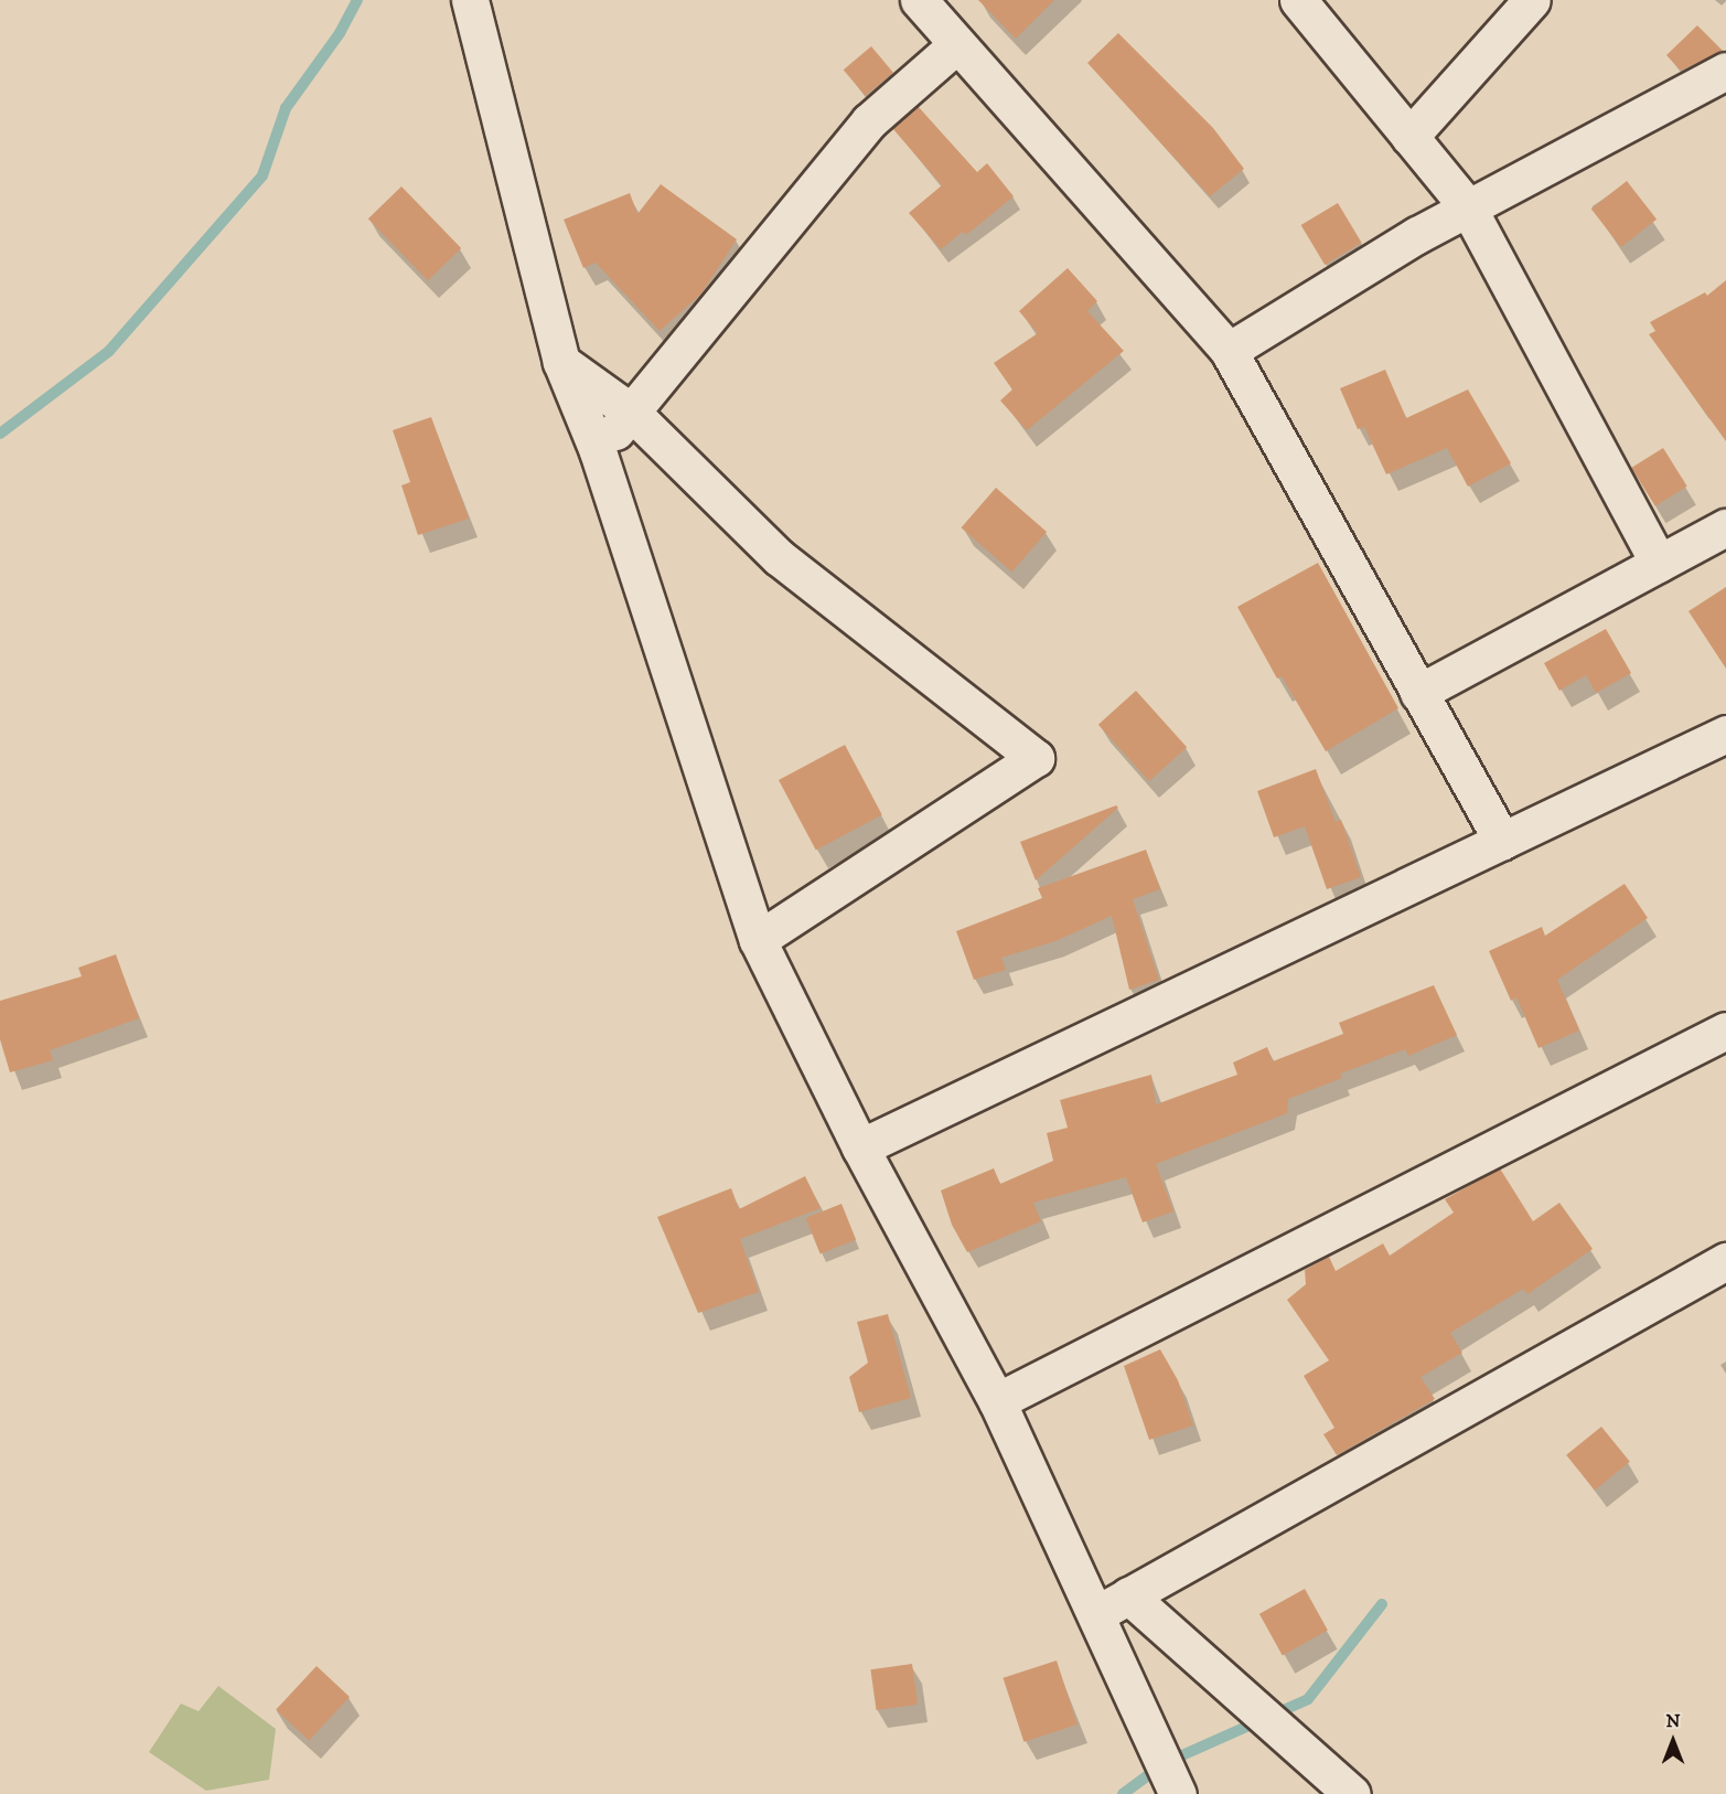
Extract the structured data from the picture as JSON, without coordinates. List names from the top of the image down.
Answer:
{
  "north": "top"
}
